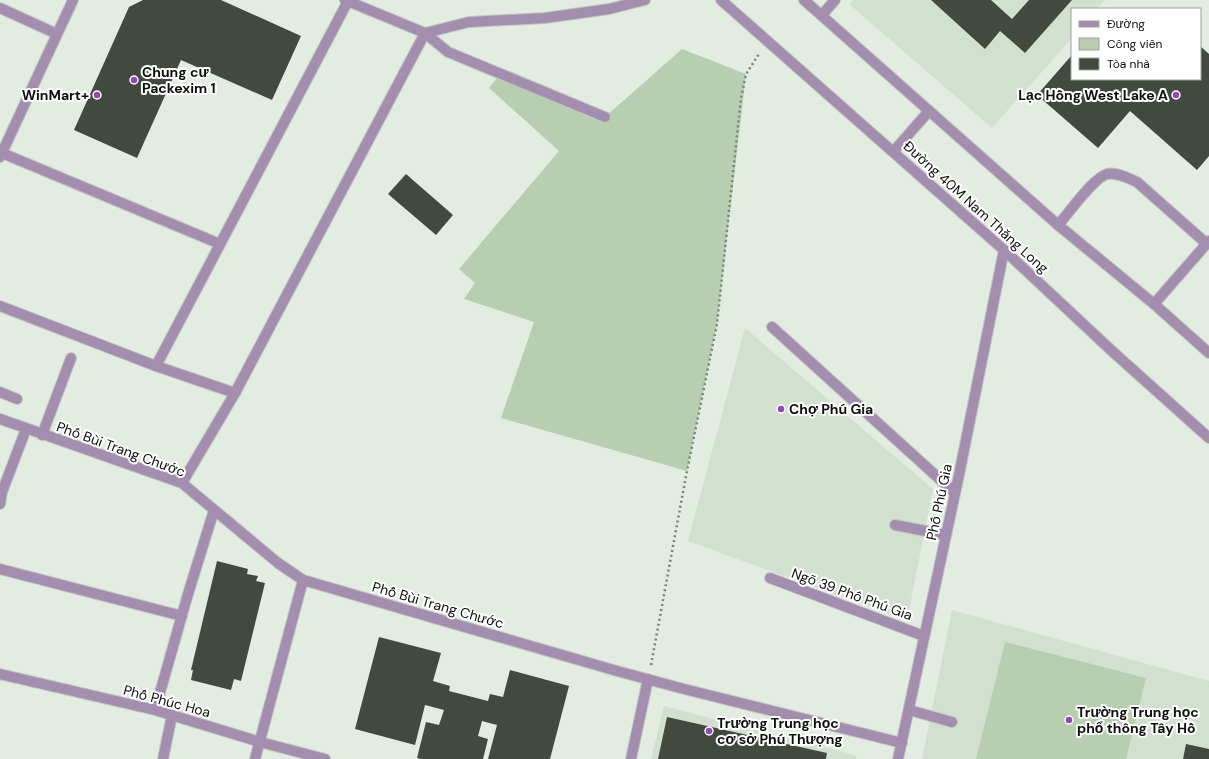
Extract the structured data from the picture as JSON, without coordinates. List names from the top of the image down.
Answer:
{
  "streets": {
    "street": [
      "Đường 40M Nam Thăng Long",
      "Phố Bùi Trang Chước",
      "Phố Phú Gia",
      "Ngõ 39 Phố Phú Gia",
      "Phố Phúc Hoa"
    ]
  },
  "crossings": [
    ["Đường 40M Nam Thăng Long", "Phố Phú Gia"],
    ["Phố Bùi Trang Chước", "Phố Phú Gia"],
    ["Phố Phú Gia", "Ngõ 39 Phố Phú Gia"]
  ],
  "places": [
    "Chung cư Packexim 1",
    "WinMart+",
    "Lạc Hồng West Lake A",
    "Chợ Phú Gia",
    "Trường Trung học phổ thông Tây Hồ",
    "Trường Trung học cơ sở Phú Thượng"
  ],
  "legend": ["Đường", "Công viên", "Tòa nhà"]
}
